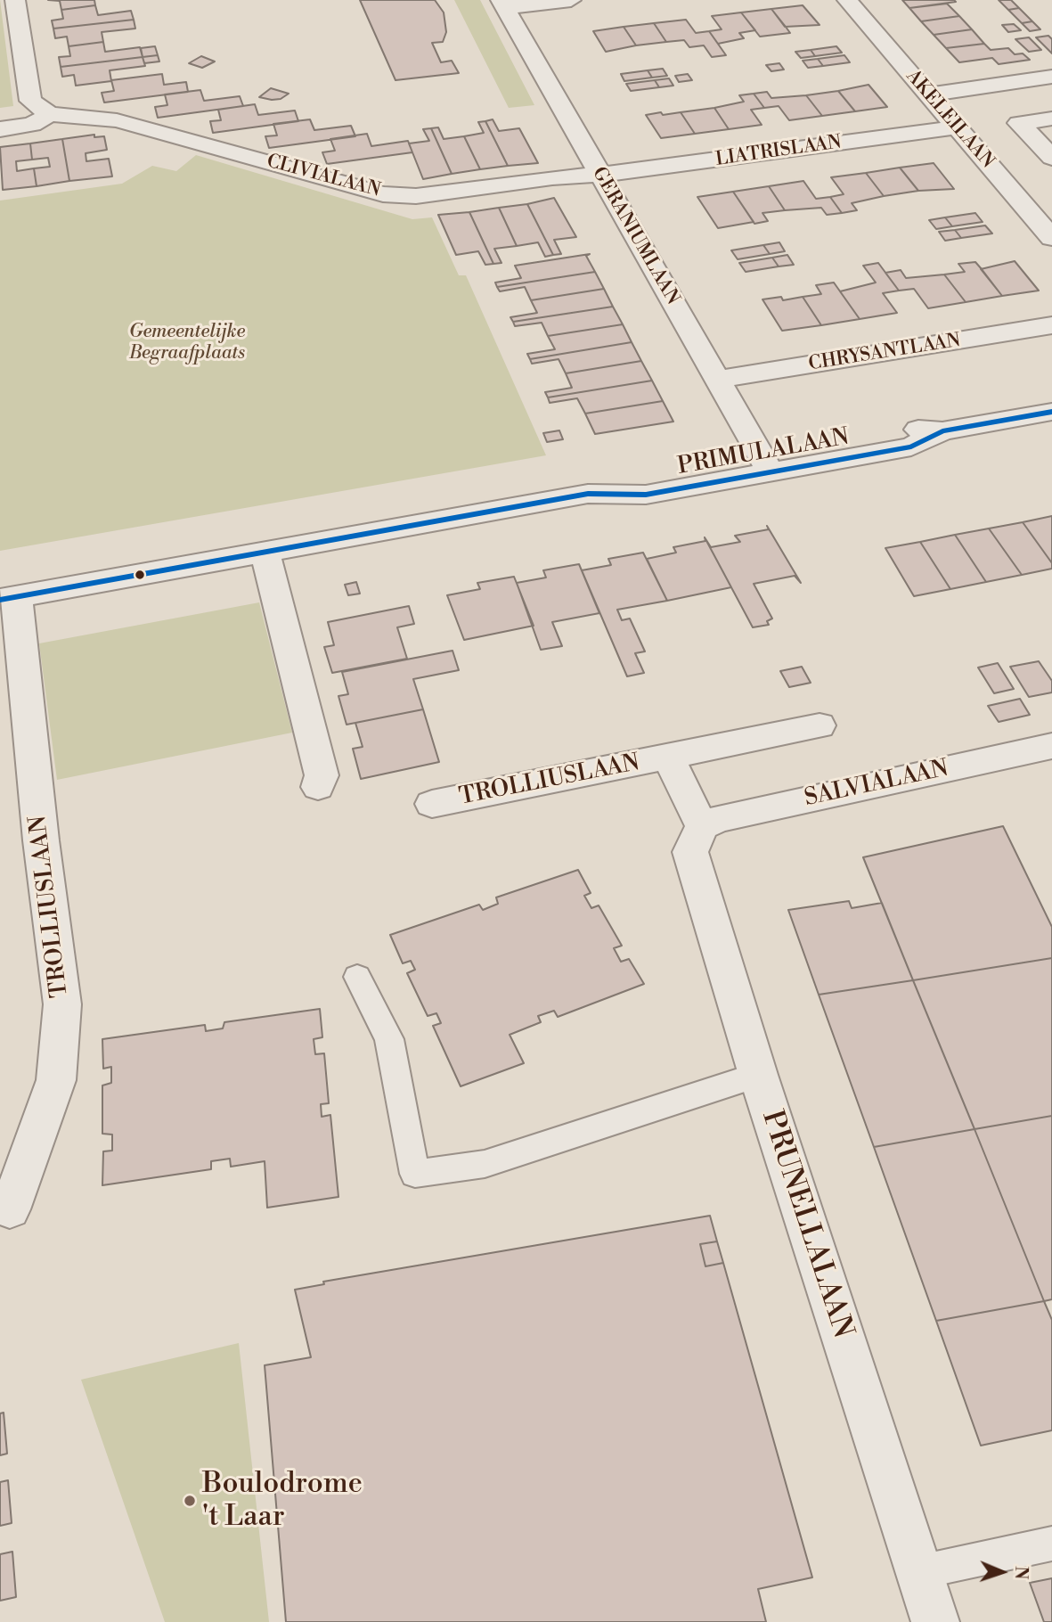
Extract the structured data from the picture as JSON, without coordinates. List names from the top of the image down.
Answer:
{
  "streets": {
    "street": [
      "AKELEILAAN",
      "LIATRISLAAN",
      "CLIVIALAAN",
      "GERANIUMLAAN",
      "CHRYSANTLAAN",
      "PRIMULALAAN",
      "TROLLIUSLAAN",
      "SALVIALAAN",
      "PRUNELLALAAN"
    ]
  },
  "crossings": [
    ["AKELEILAAN", "LIATRISLAAN"],
    ["LIATRISLAAN", "CLIVIALAAN"],
    ["LIATRISLAAN", "GERANIUMLAAN"],
    ["CLIVIALAAN", "GERANIUMLAAN"],
    ["GERANIUMLAAN", "CHRYSANTLAAN"],
    ["GERANIUMLAAN", "PRIMULALAAN"],
    ["PRIMULALAAN", "TROLLIUSLAAN"],
    ["TROLLIUSLAAN", "SALVIALAAN"],
    ["TROLLIUSLAAN", "PRUNELLALAAN"],
    ["SALVIALAAN", "PRUNELLALAAN"]
  ],
  "parks": ["Gemeentelijke Begraafplaats"],
  "places": ["Boulodrome 't Laar"],
  "north": "right"
}
